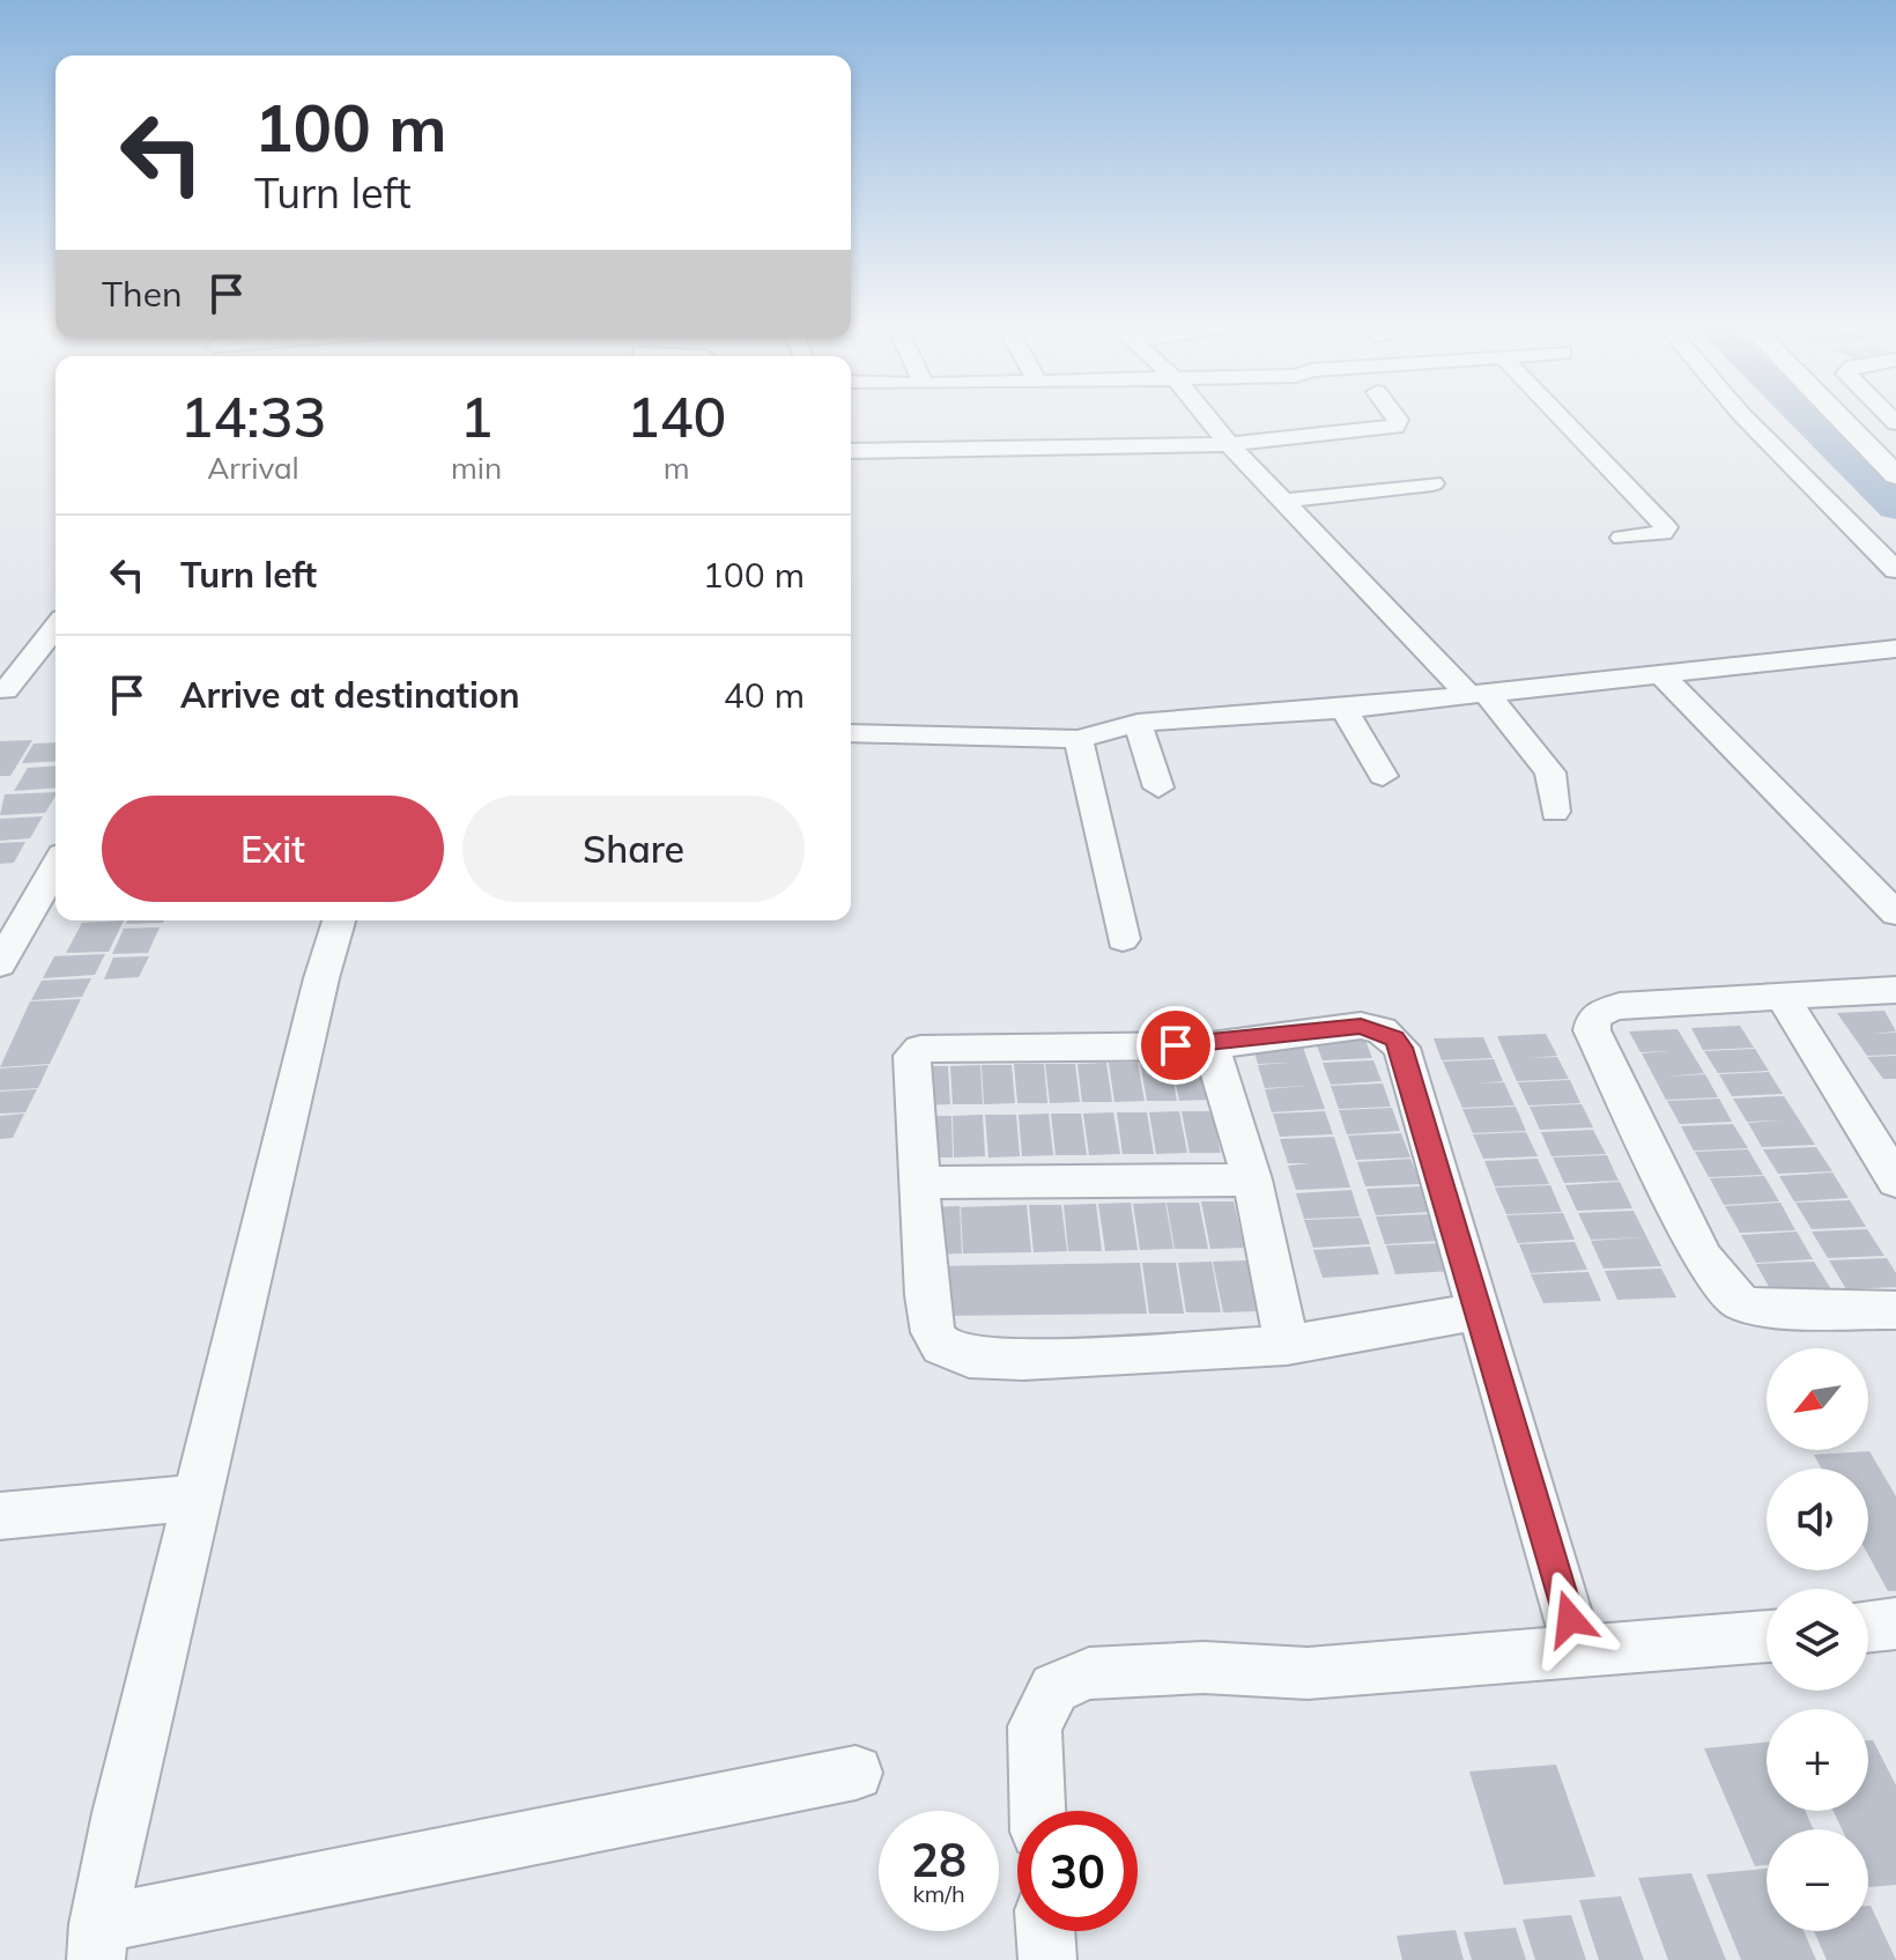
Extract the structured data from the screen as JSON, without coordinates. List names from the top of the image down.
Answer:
{
  "north": "bottom left",
  "page": {
    "turn": ["100 m", "Turn left"],
    "then": "Then",
    "eta": [
      "14:33",
      "Arrival",
      "1",
      "min",
      "140",
      "m"
    ],
    "list": [
      {
        "name": "Turn left",
        "value": "100 m"
      },
      {
        "name": "Arrive at destination",
        "value": "40 m"
      }
    ],
    "buttons": ["Exit", "Share"],
    "map_buttons": ["+", "−"],
    "speed": "28 km/h",
    "limit": "30"
  }
}
